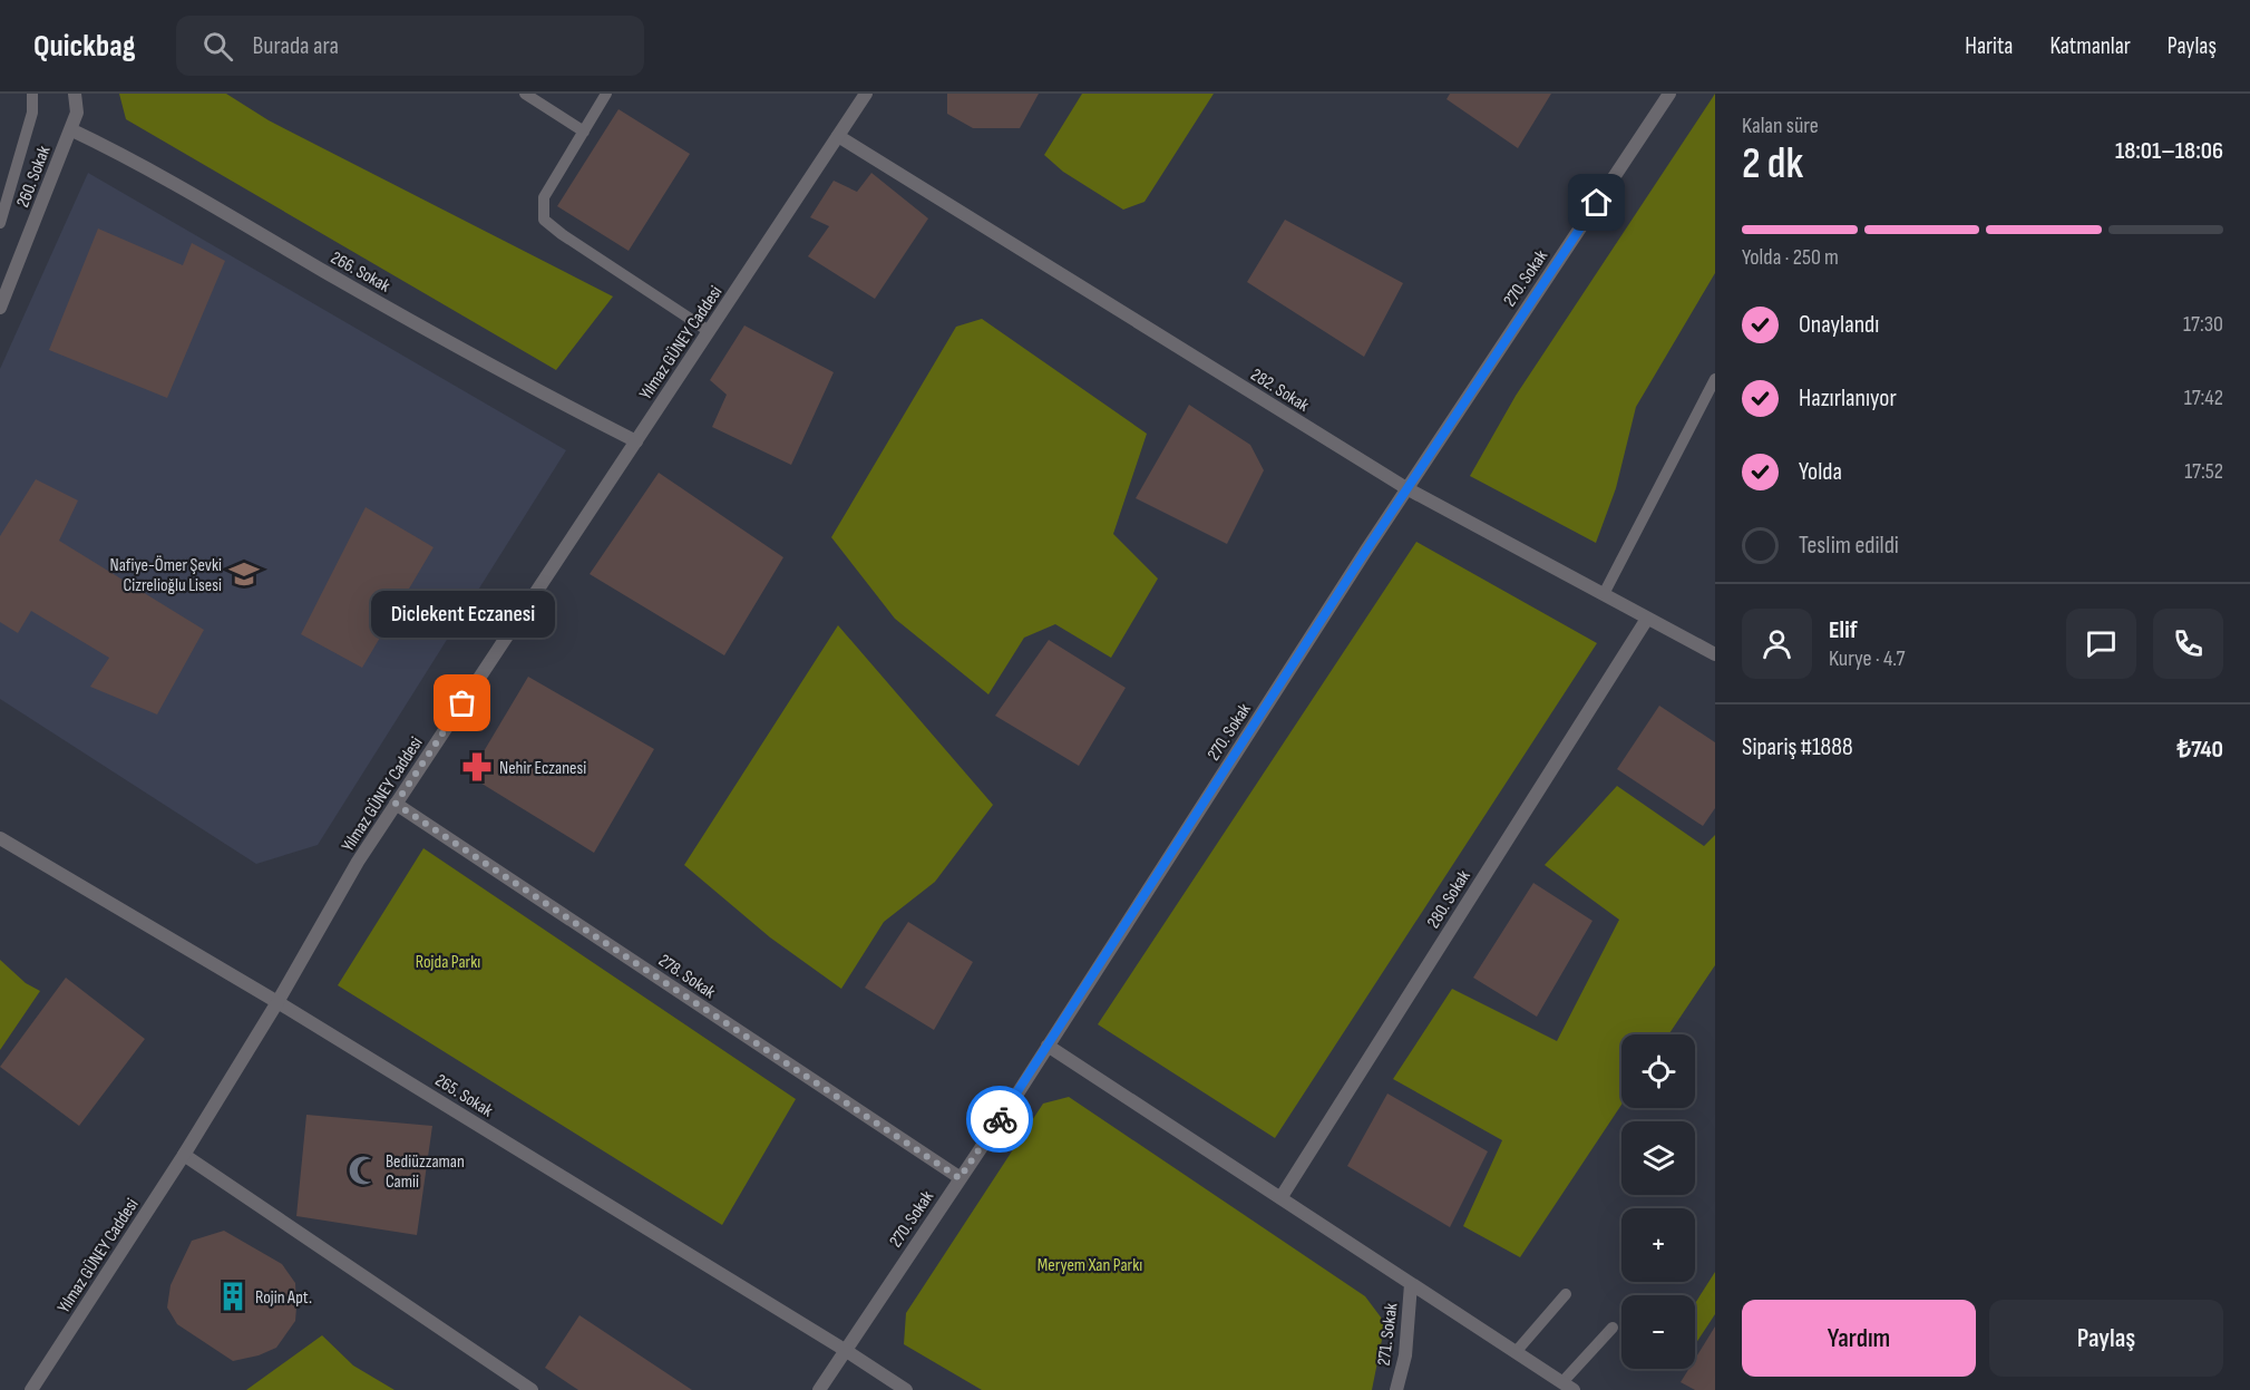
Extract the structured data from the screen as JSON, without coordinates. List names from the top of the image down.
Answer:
{
  "streets": {
    "street": [
      "260. Sokak",
      "266. Sokak",
      "270. Sokak",
      "Yılmaz GÜNEY Caddesi",
      "282. Sokak",
      "280. Sokak",
      "278. Sokak",
      "265. Sokak",
      "271. Sokak"
    ]
  },
  "crossings": [
    ["260. Sokak", "266. Sokak"],
    ["266. Sokak", "Yılmaz GÜNEY Caddesi"],
    ["270. Sokak", "282. Sokak"],
    ["270. Sokak", "278. Sokak"],
    ["270. Sokak", "265. Sokak"],
    ["Yılmaz GÜNEY Caddesi", "282. Sokak"],
    ["Yılmaz GÜNEY Caddesi", "278. Sokak"],
    ["Yılmaz GÜNEY Caddesi", "265. Sokak"],
    ["282. Sokak", "280. Sokak"]
  ],
  "parks": ["Rojda Parkı", "Meryem Xan Parkı"],
  "places": {
    "school or university": ["Nafiye-Ömer Şevki Cizrelioğlu Lisesi"],
    "other": ["Diclekent Eczanesi"],
    "pharmacy": ["Nehir Eczanesi"],
    "mosque": ["Bediüzzaman Camii"],
    "building": ["Rojin Apt."]
  },
  "page": {
    "header": "Quickbag",
    "search": "Burada ara",
    "nav": ["Harita", "Katmanlar", "Paylaş"],
    "heading": ["2 dk", "Kalan süre", "18:01–18:06"],
    "panel": [
      "Elif",
      "Kurye · 4.7",
      "Sipariş #1888",
      "₺740"
    ],
    "bar": "Yolda · 250 m",
    "list": [
      ["Onaylandı", "17:30"],
      ["Hazırlanıyor", "17:42"],
      ["Yolda", "17:52"],
      "Teslim edildi"
    ],
    "bubble": "Diclekent Eczanesi",
    "map_buttons": ["+", "−"],
    "buttons": ["Yardım", "Paylaş"]
  }
}
